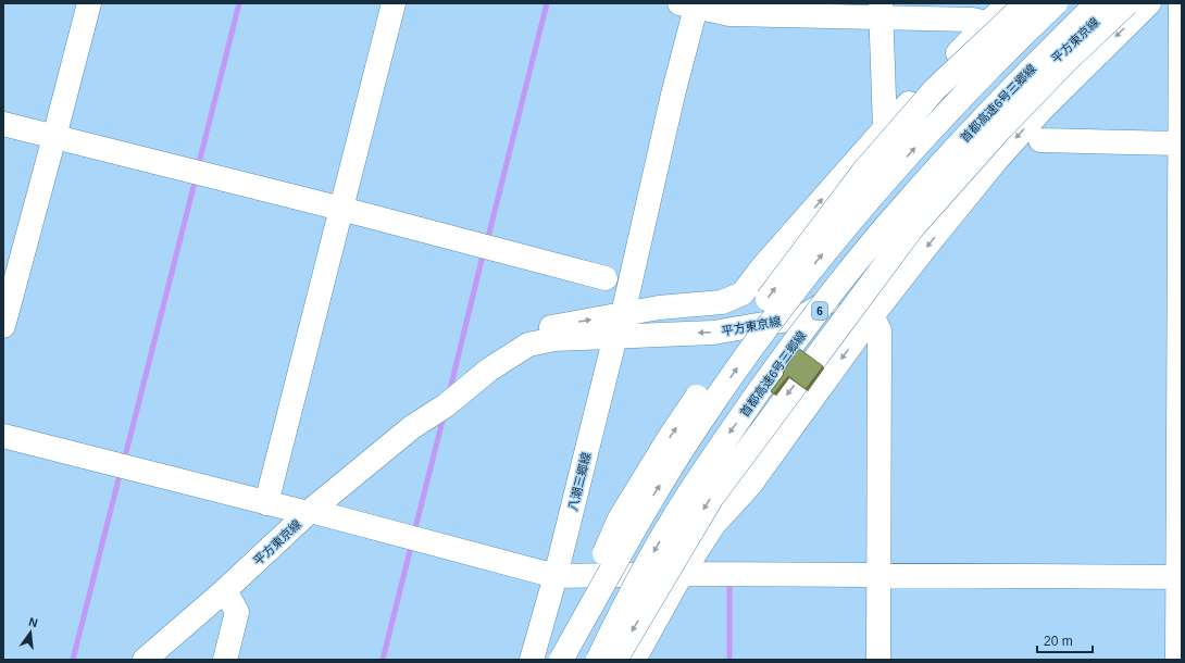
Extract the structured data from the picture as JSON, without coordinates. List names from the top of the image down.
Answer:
{
  "streets": {
    "main road": [
      "平方東京線",
      "首都高速6号三郷線",
      "6",
      "八潮三郷線"
    ]
  },
  "crossings": [
    ["平方東京線", "八潮三郷線"]
  ],
  "scale_bar": "20 m",
  "north": "top"
}
